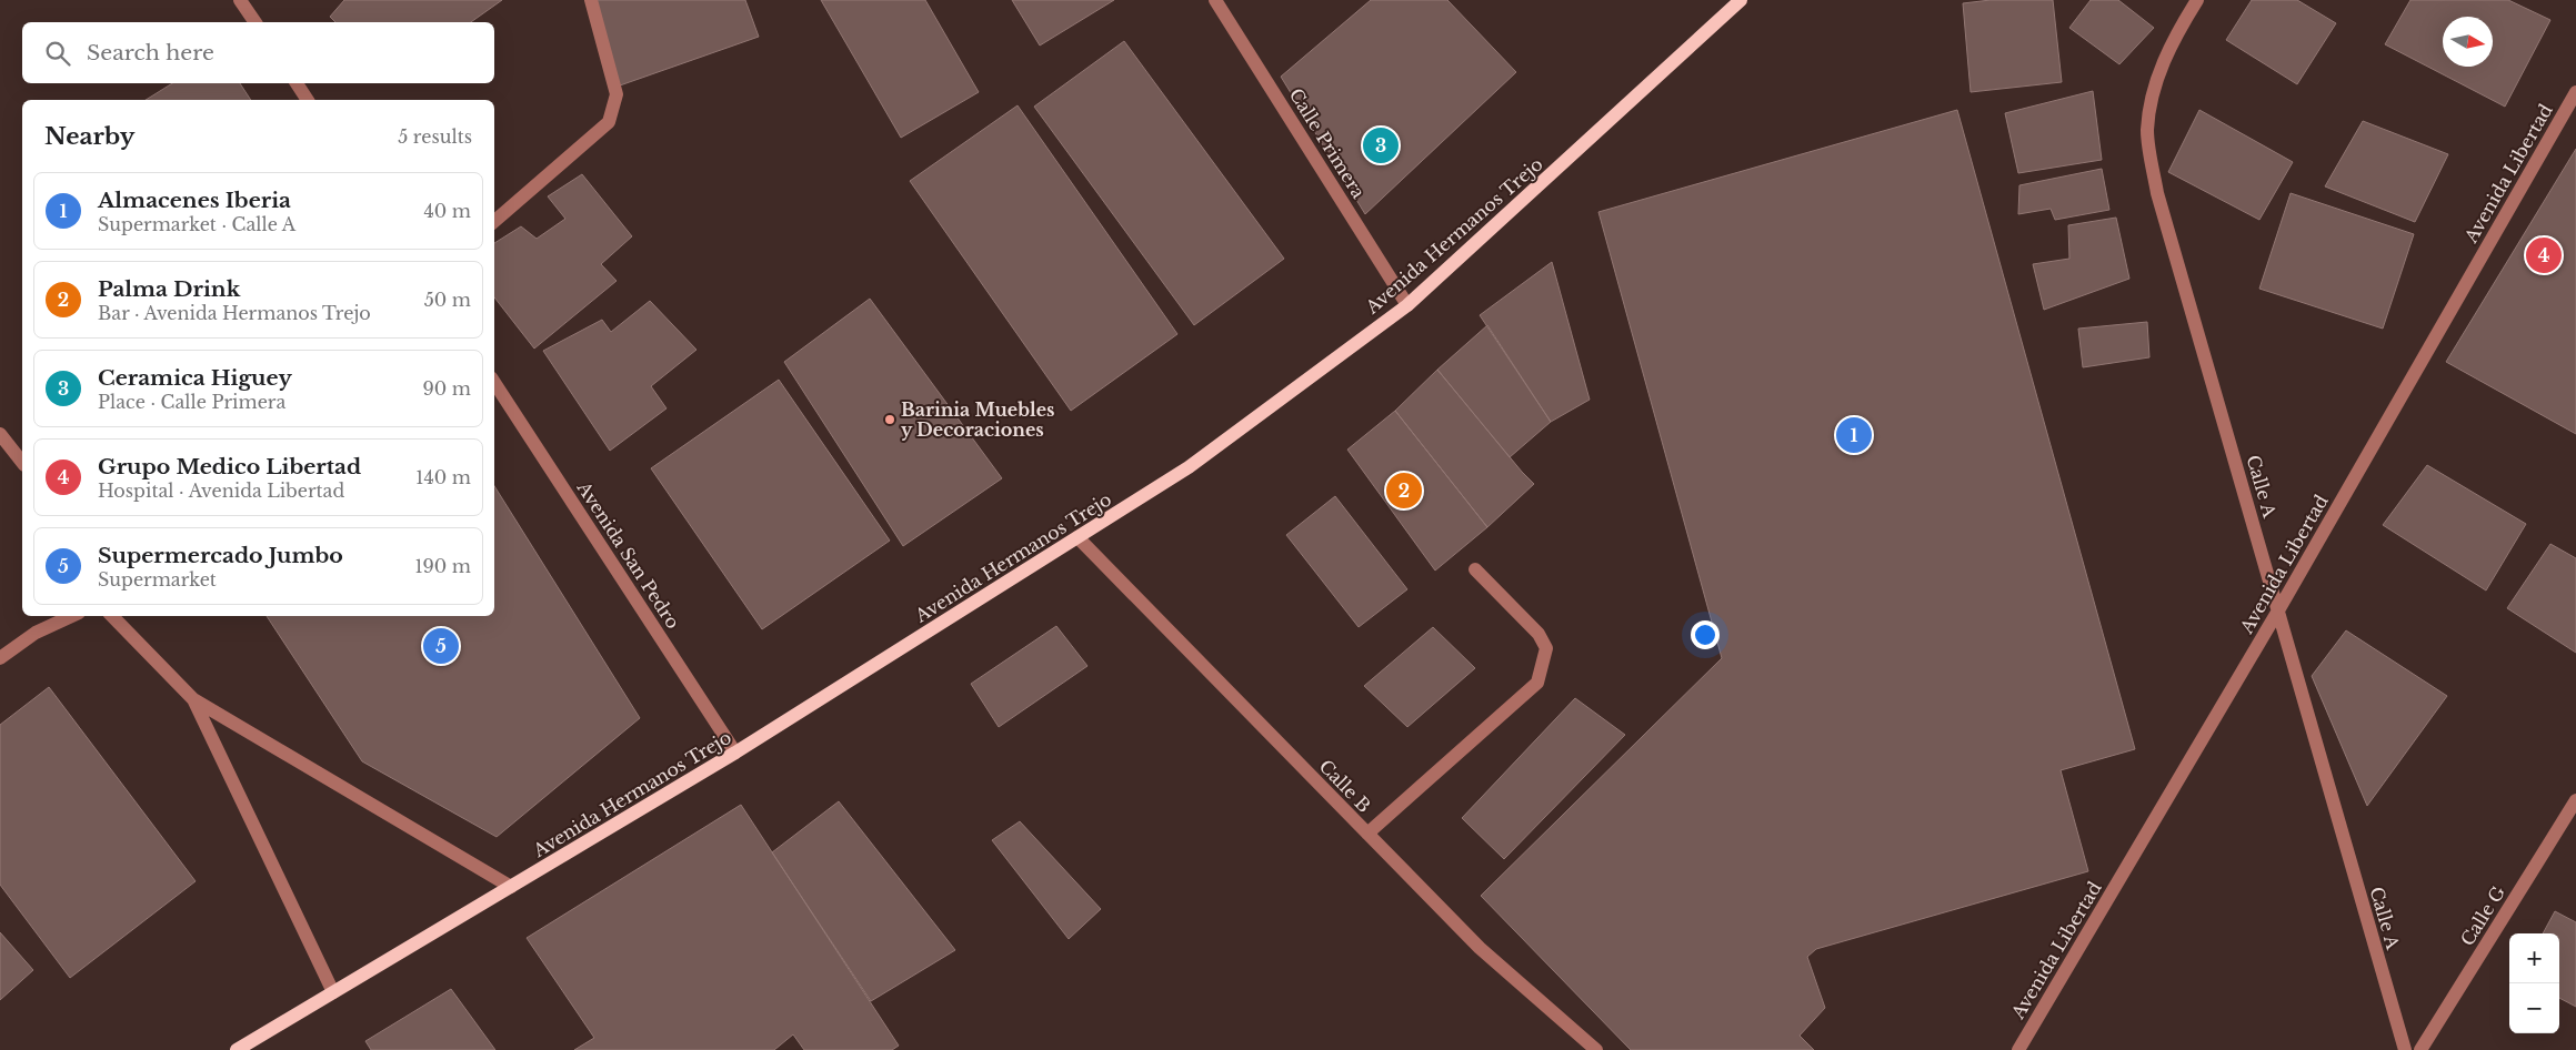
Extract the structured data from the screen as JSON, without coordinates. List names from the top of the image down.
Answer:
{
  "streets": {
    "main road": ["Avenida Hermanos Trejo"],
    "street": [
      "Calle Primera",
      "Avenida Libertad",
      "Calle A",
      "Avenida San Pedro",
      "Calle B",
      "Calle G"
    ]
  },
  "crossings": [
    ["Calle Primera", "Avenida Hermanos Trejo"],
    ["Avenida Libertad", "Calle A"],
    ["Avenida Hermanos Trejo", "Avenida San Pedro"],
    ["Avenida Hermanos Trejo", "Calle B"]
  ],
  "places": ["Barinia Muebles y Decoraciones"],
  "north": "right",
  "page": {
    "search": "Search here",
    "heading": ["Nearby", "5 results"],
    "pins": [
      "3",
      "4",
      "1",
      "2",
      "5"
    ],
    "list": [
      {
        "mark": "1",
        "name": "Almacenes Iberia",
        "note": "Supermarket · Calle A",
        "value": "40 m"
      },
      {
        "mark": "2",
        "name": "Palma Drink",
        "note": "Bar · Avenida Hermanos Trejo",
        "value": "50 m"
      },
      {
        "mark": "3",
        "name": "Ceramica Higuey",
        "note": "Place · Calle Primera",
        "value": "90 m"
      },
      {
        "mark": "4",
        "name": "Grupo Medico Libertad",
        "note": "Hospital · Avenida Libertad",
        "value": "140 m"
      },
      {
        "mark": "5",
        "name": "Supermercado Jumbo",
        "note": "Supermarket",
        "value": "190 m"
      }
    ],
    "map_buttons": ["+", "−"]
  }
}
